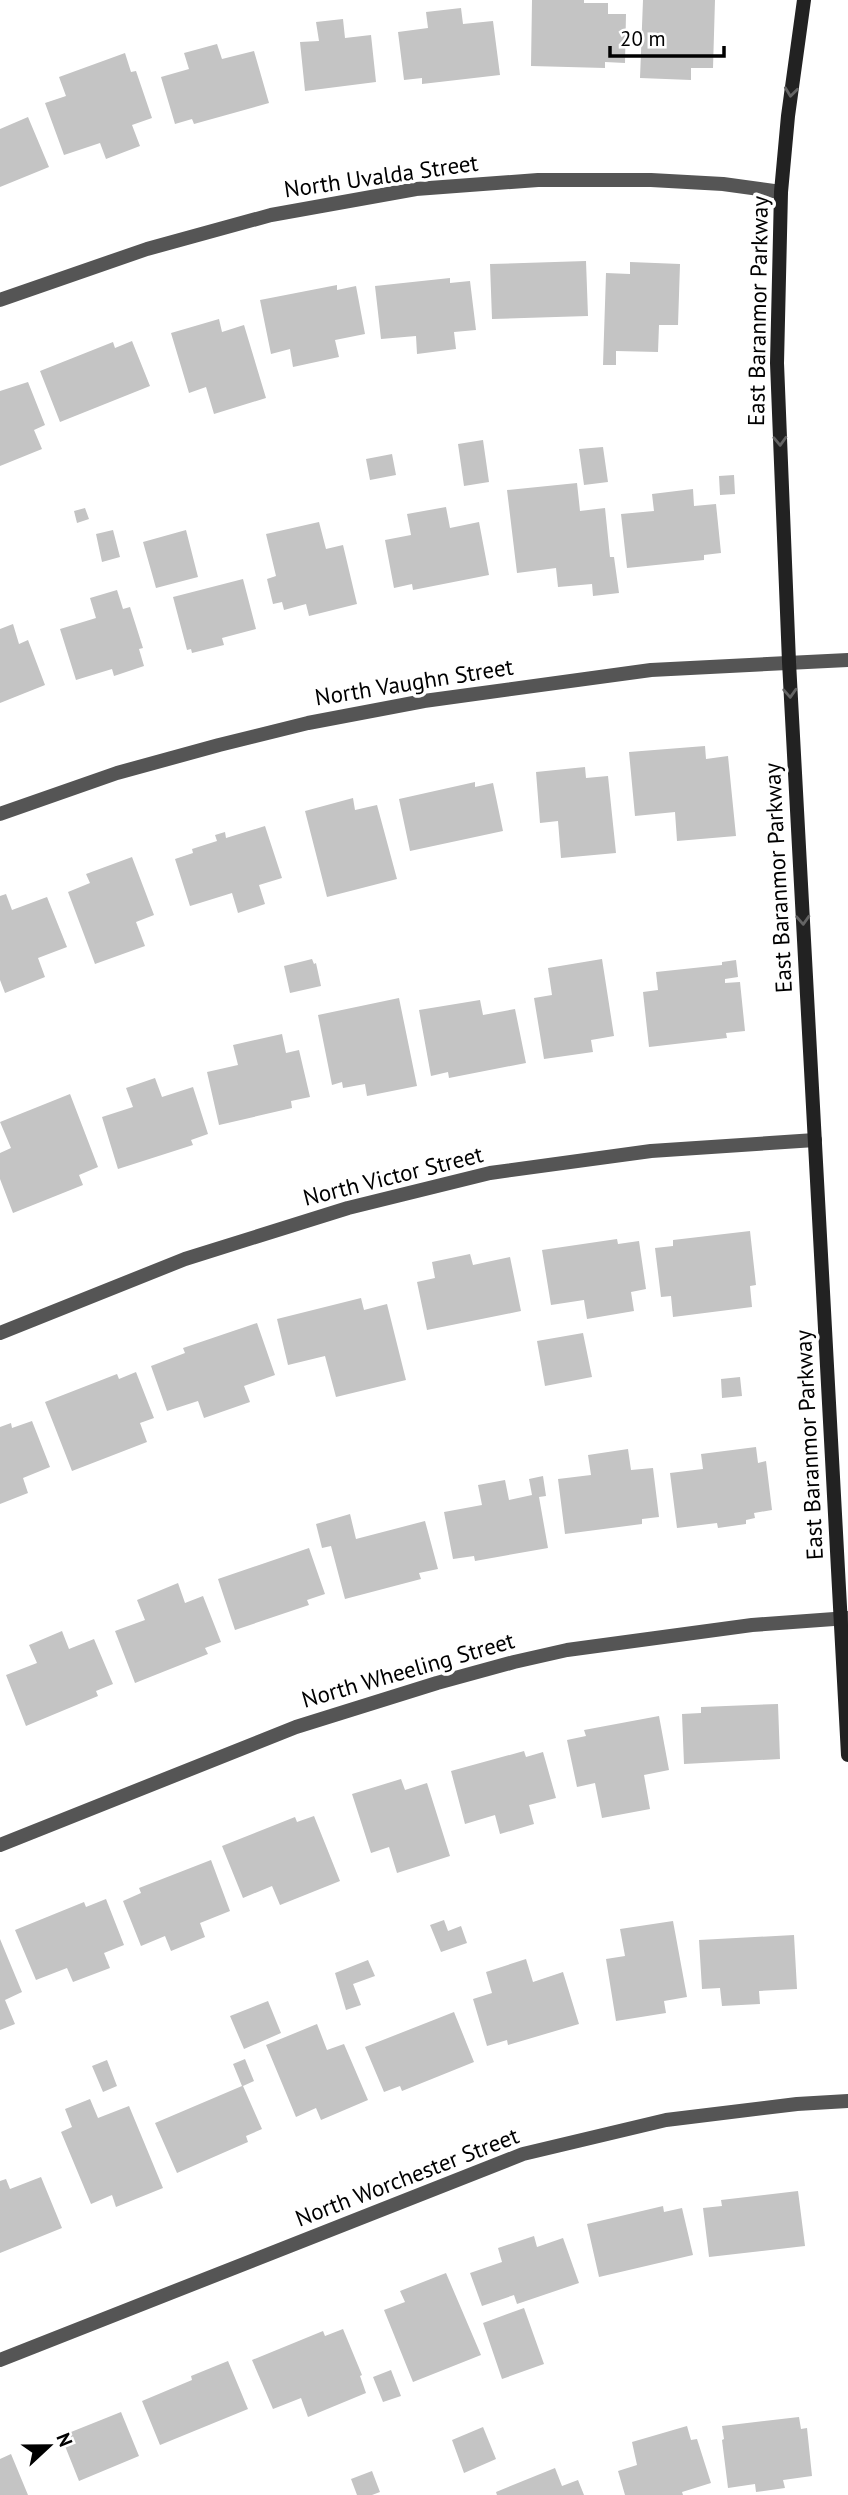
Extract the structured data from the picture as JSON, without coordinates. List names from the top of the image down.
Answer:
{
  "streets": {
    "street": [
      "North Uvalda Street",
      "East Baranmor Parkway",
      "North Vaughn Street",
      "North Victor Street",
      "North Wheeling Street",
      "North Worchester Street"
    ]
  },
  "crossings": [
    ["North Uvalda Street", "East Baranmor Parkway"],
    ["East Baranmor Parkway", "North Vaughn Street"],
    ["East Baranmor Parkway", "North Victor Street"],
    ["East Baranmor Parkway", "North Wheeling Street"]
  ],
  "one_way": ["East Baranmor Parkway"],
  "scale_bar": "20 m",
  "north": "right"
}
